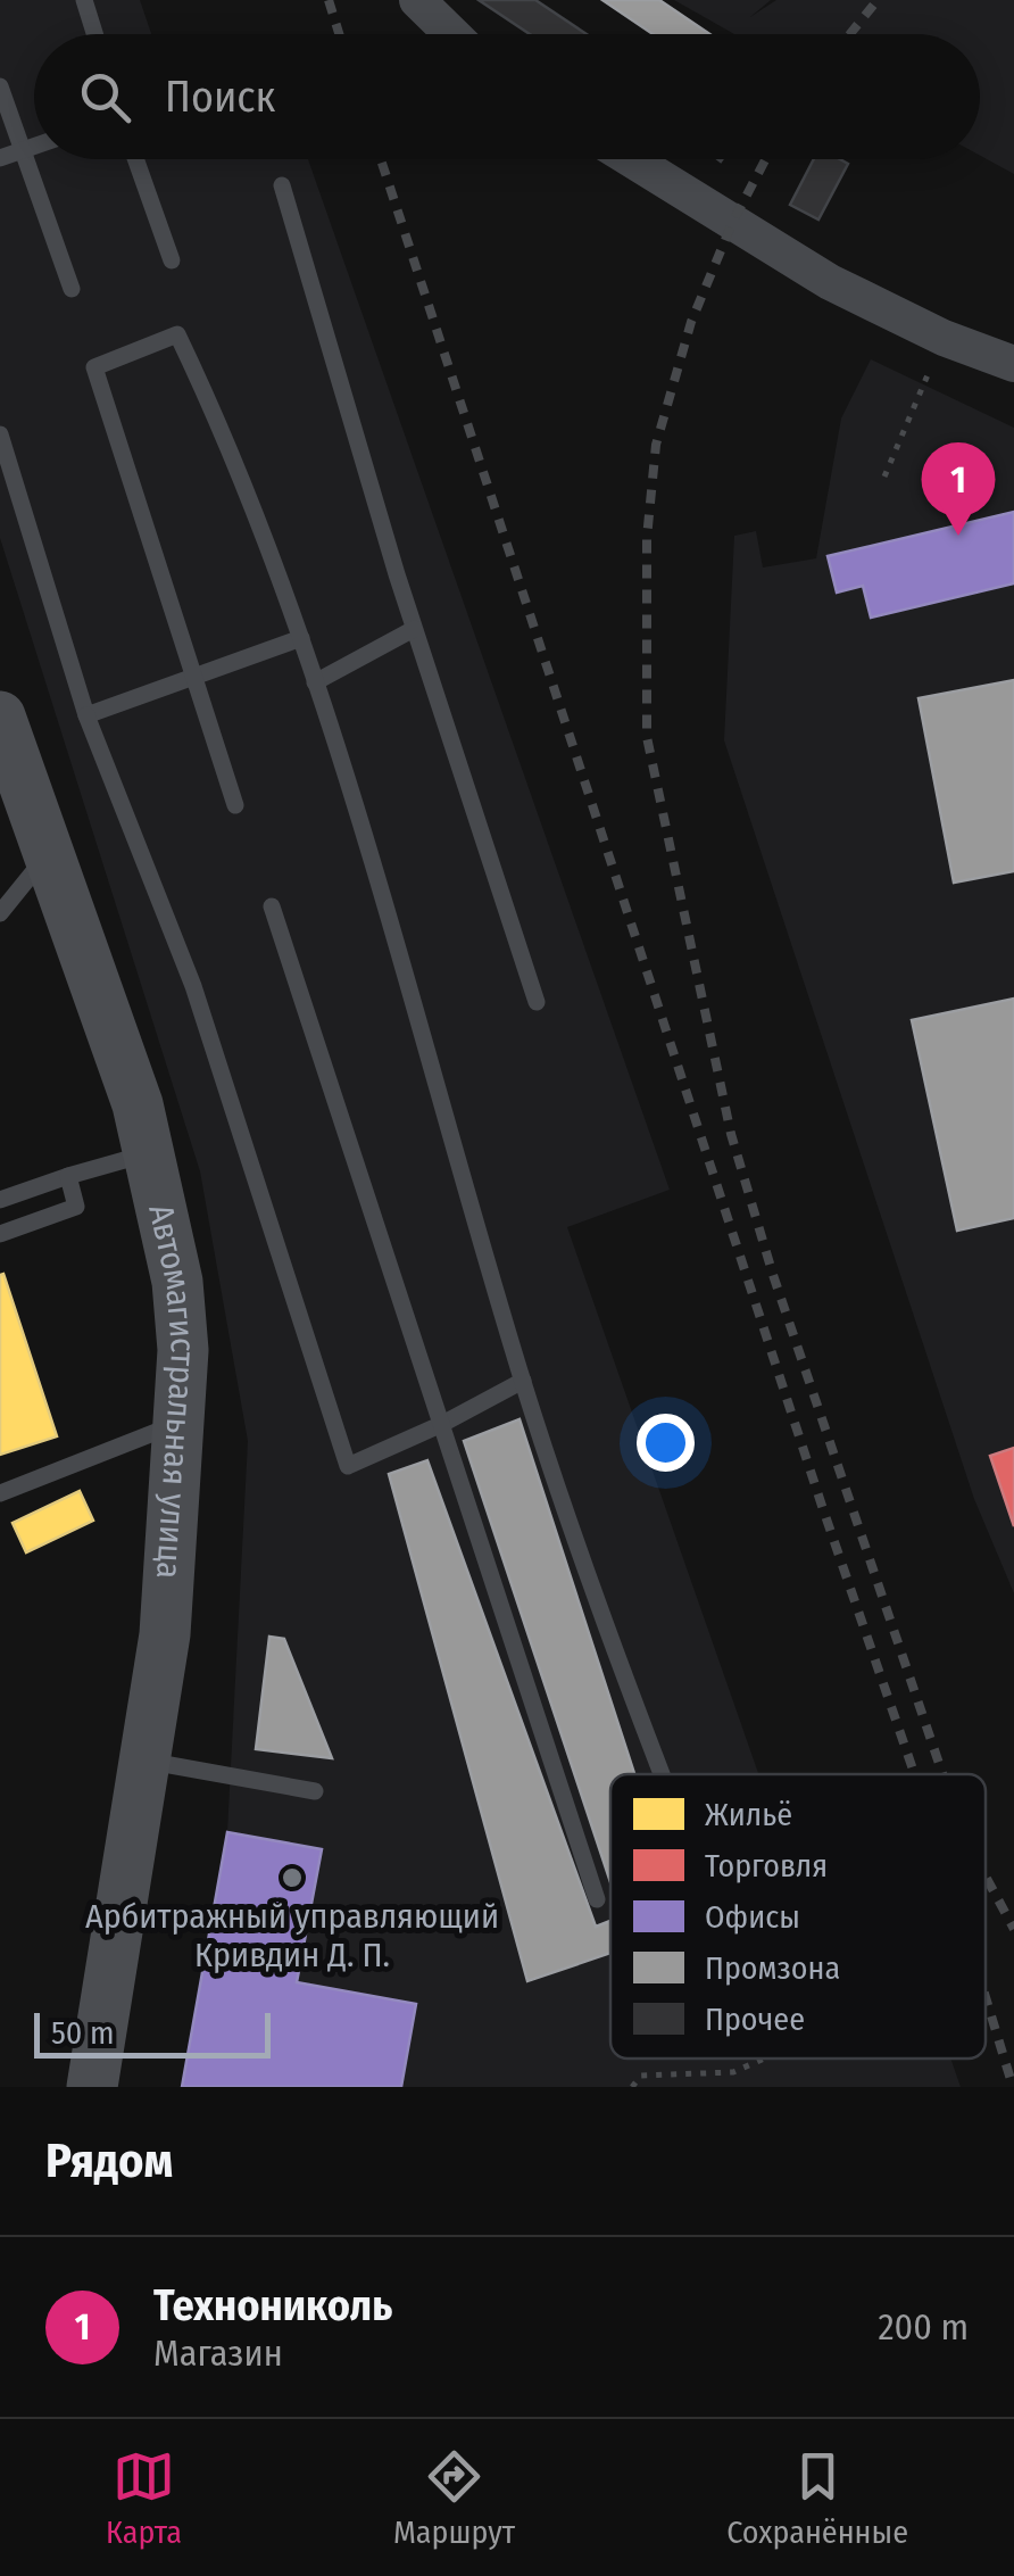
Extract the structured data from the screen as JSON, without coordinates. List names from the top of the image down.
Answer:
{
  "streets": {
    "main road": ["Автомагистральная улица"]
  },
  "places": ["Арбитражный управляющий Кривдин Д. П."],
  "legend": [
    "Жильё",
    "Торговля",
    "Офисы",
    "Промзона",
    "Прочее"
  ],
  "scale_bar": "50 m",
  "page": {
    "search": "Поиск",
    "pins": "1",
    "scale": "50 m",
    "heading": "Рядом",
    "list": [
      {
        "mark": "1",
        "name": "Технониколь",
        "note": "Магазин",
        "value": "200 m"
      }
    ],
    "nav": ["Карта", "Маршрут", "Сохранённые"]
  }
}
